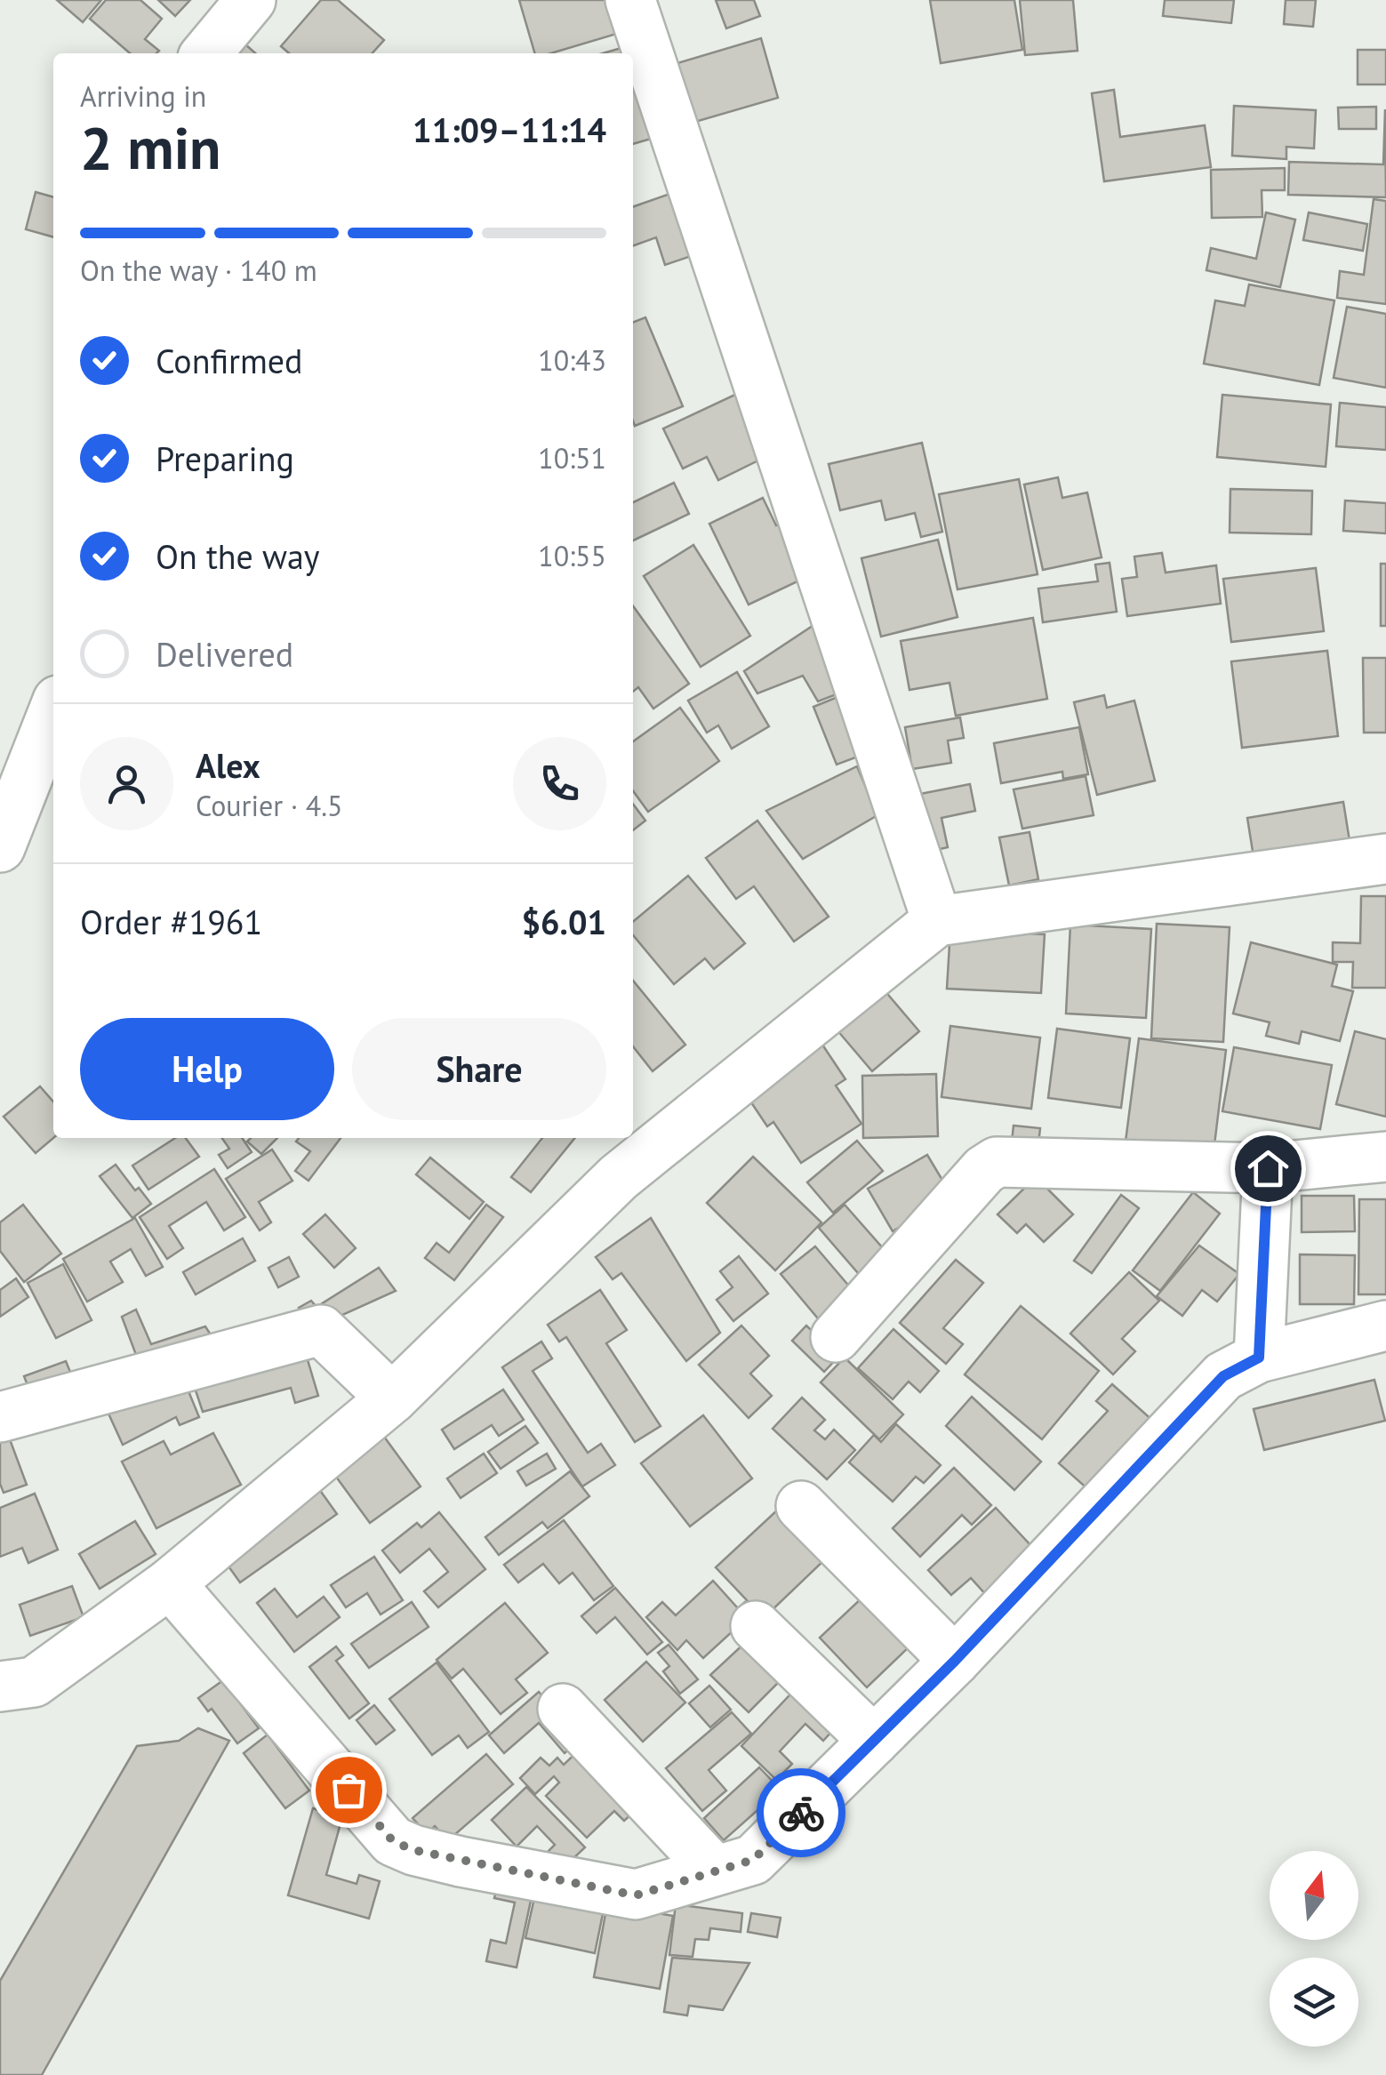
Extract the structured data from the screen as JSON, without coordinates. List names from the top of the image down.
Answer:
{
  "north": "top",
  "page": {
    "heading": ["2 min", "Arriving in", "11:09–11:14"],
    "panel": [
      "Alex",
      "Courier · 4.5",
      "Order #1961",
      "$6.01"
    ],
    "bar": "On the way · 140 m",
    "list": [
      ["Confirmed", "10:43"],
      ["Preparing", "10:51"],
      ["On the way", "10:55"],
      "Delivered"
    ],
    "buttons": ["Help", "Share"]
  }
}
